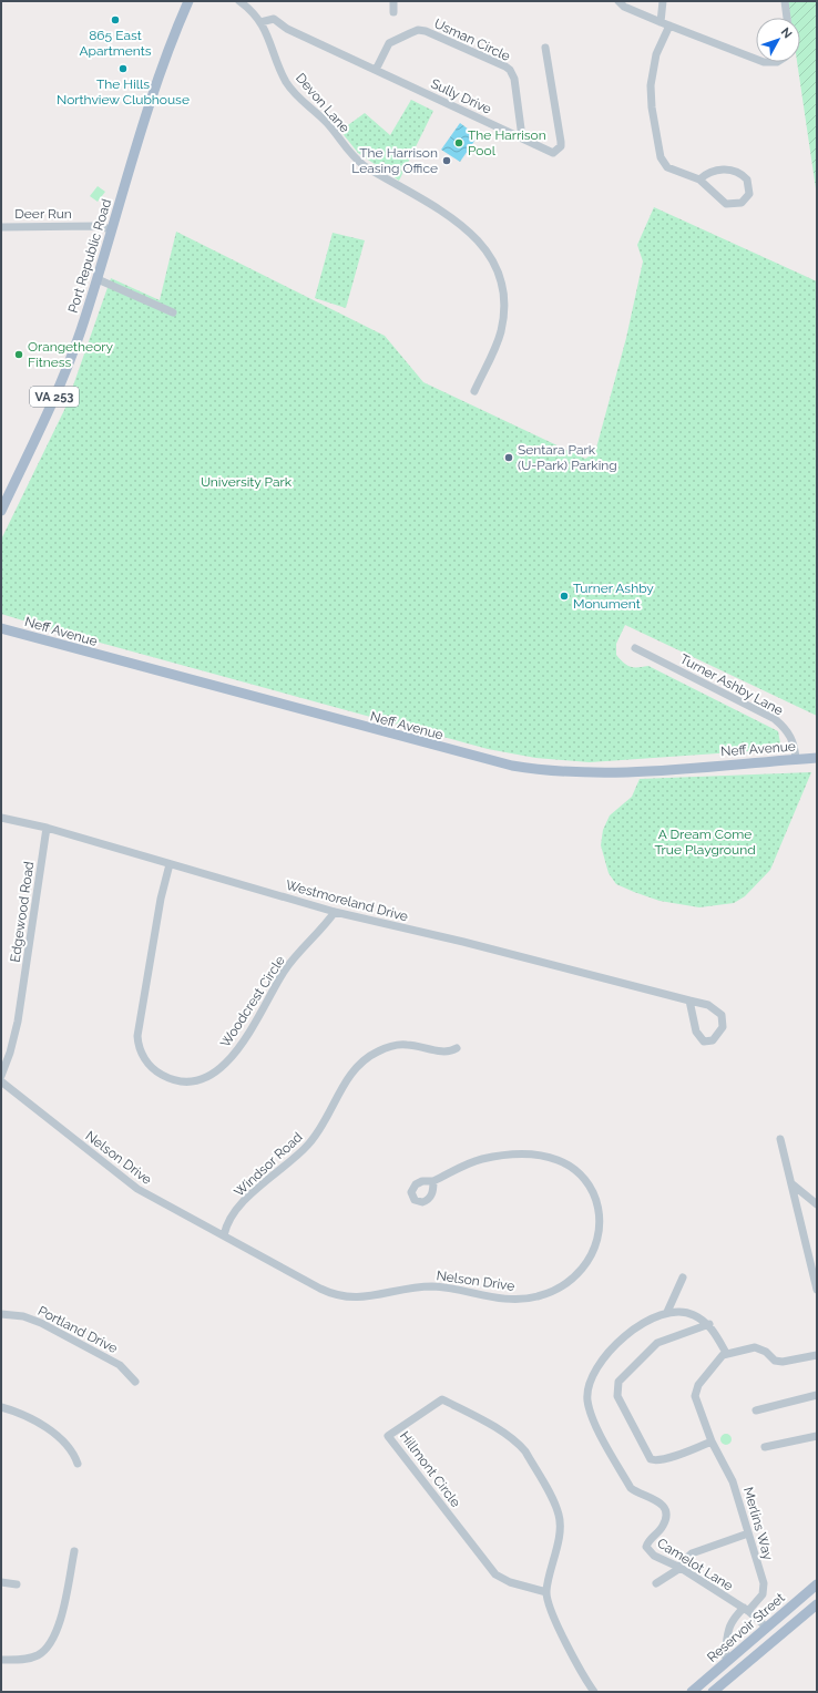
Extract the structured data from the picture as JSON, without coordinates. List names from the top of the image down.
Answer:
{
  "streets": {
    "main road": [
      "Port Republic Road",
      "VA 253",
      "Neff Avenue",
      "Reservoir Street"
    ],
    "street": [
      "Usman Circle",
      "Sully Drive",
      "Devon Lane",
      "Deer Run",
      "Turner Ashby Lane",
      "Westmoreland Drive",
      "Edgewood Road",
      "Woodcrest Circle",
      "Nelson Drive",
      "Windsor Road",
      "Portland Drive",
      "Hillmont Circle",
      "Merlins Way",
      "Camelot Lane"
    ]
  },
  "crossings": [
    ["Usman Circle", "Sully Drive"],
    ["Sully Drive", "Devon Lane"],
    ["Deer Run", "Port Republic Road"],
    ["Neff Avenue", "Turner Ashby Lane"],
    ["Westmoreland Drive", "Edgewood Road"],
    ["Westmoreland Drive", "Woodcrest Circle"],
    ["Nelson Drive", "Windsor Road"],
    ["Merlins Way", "Camelot Lane"],
    ["Camelot Lane", "Reservoir Street"]
  ],
  "parks": ["University Park", "A Dream Come True Playground"],
  "places": [
    "865 East Apartments",
    "The Hills Northview Clubhouse",
    "The Harrison Pool",
    "The Harrison Leasing Office",
    "Orangetheory Fitness",
    "Sentara Park (U-Park) Parking",
    "Turner Ashby Monument"
  ],
  "north": "top right"
}
